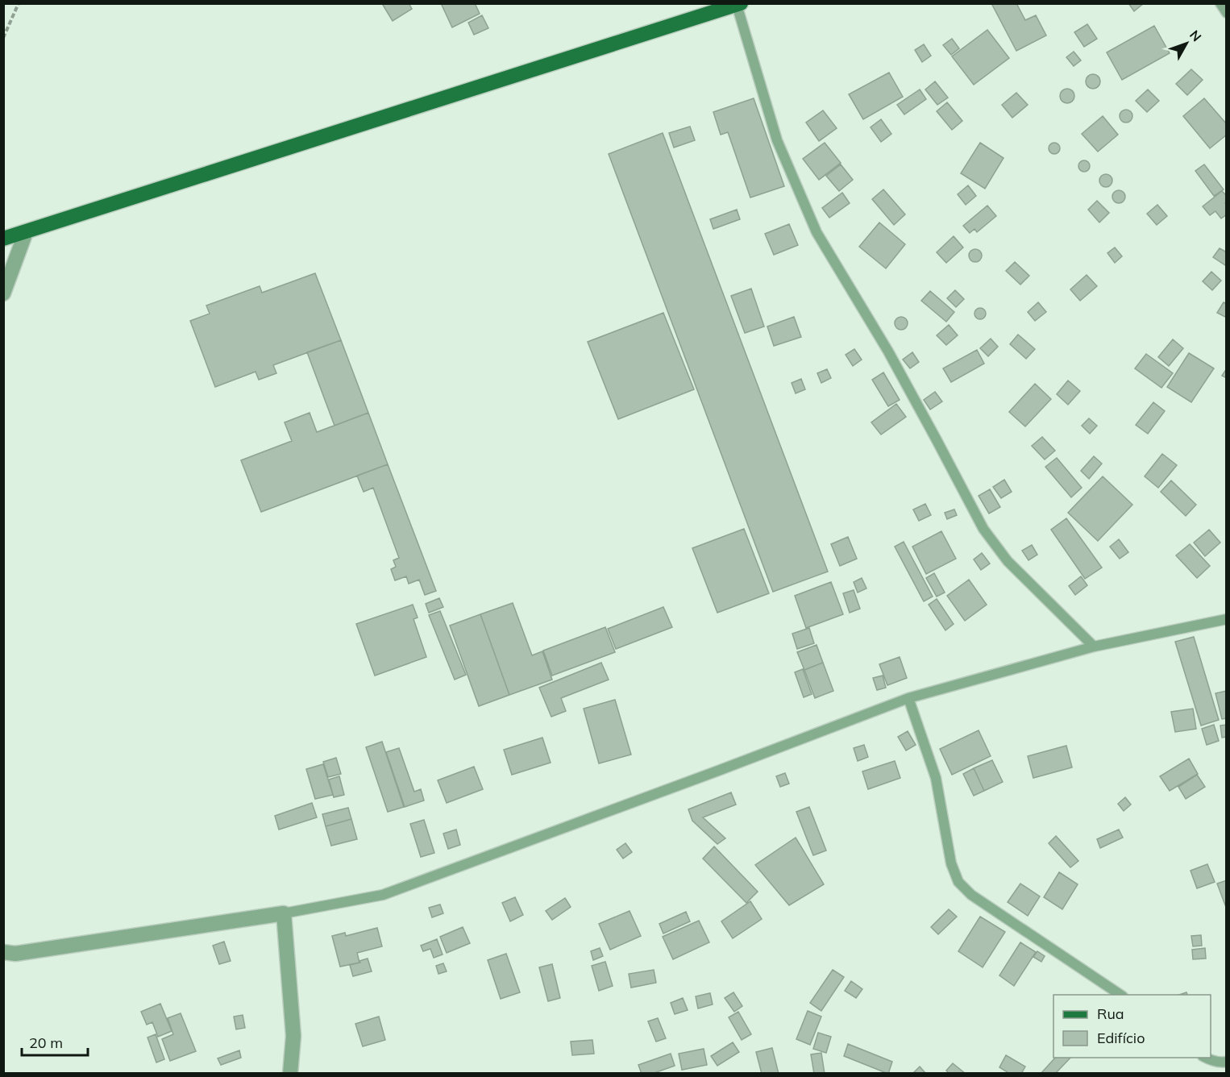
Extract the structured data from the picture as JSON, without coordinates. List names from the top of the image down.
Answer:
{
  "legend": ["Rua", "Edifício"],
  "scale_bar": "20 m",
  "north": "top right"
}
